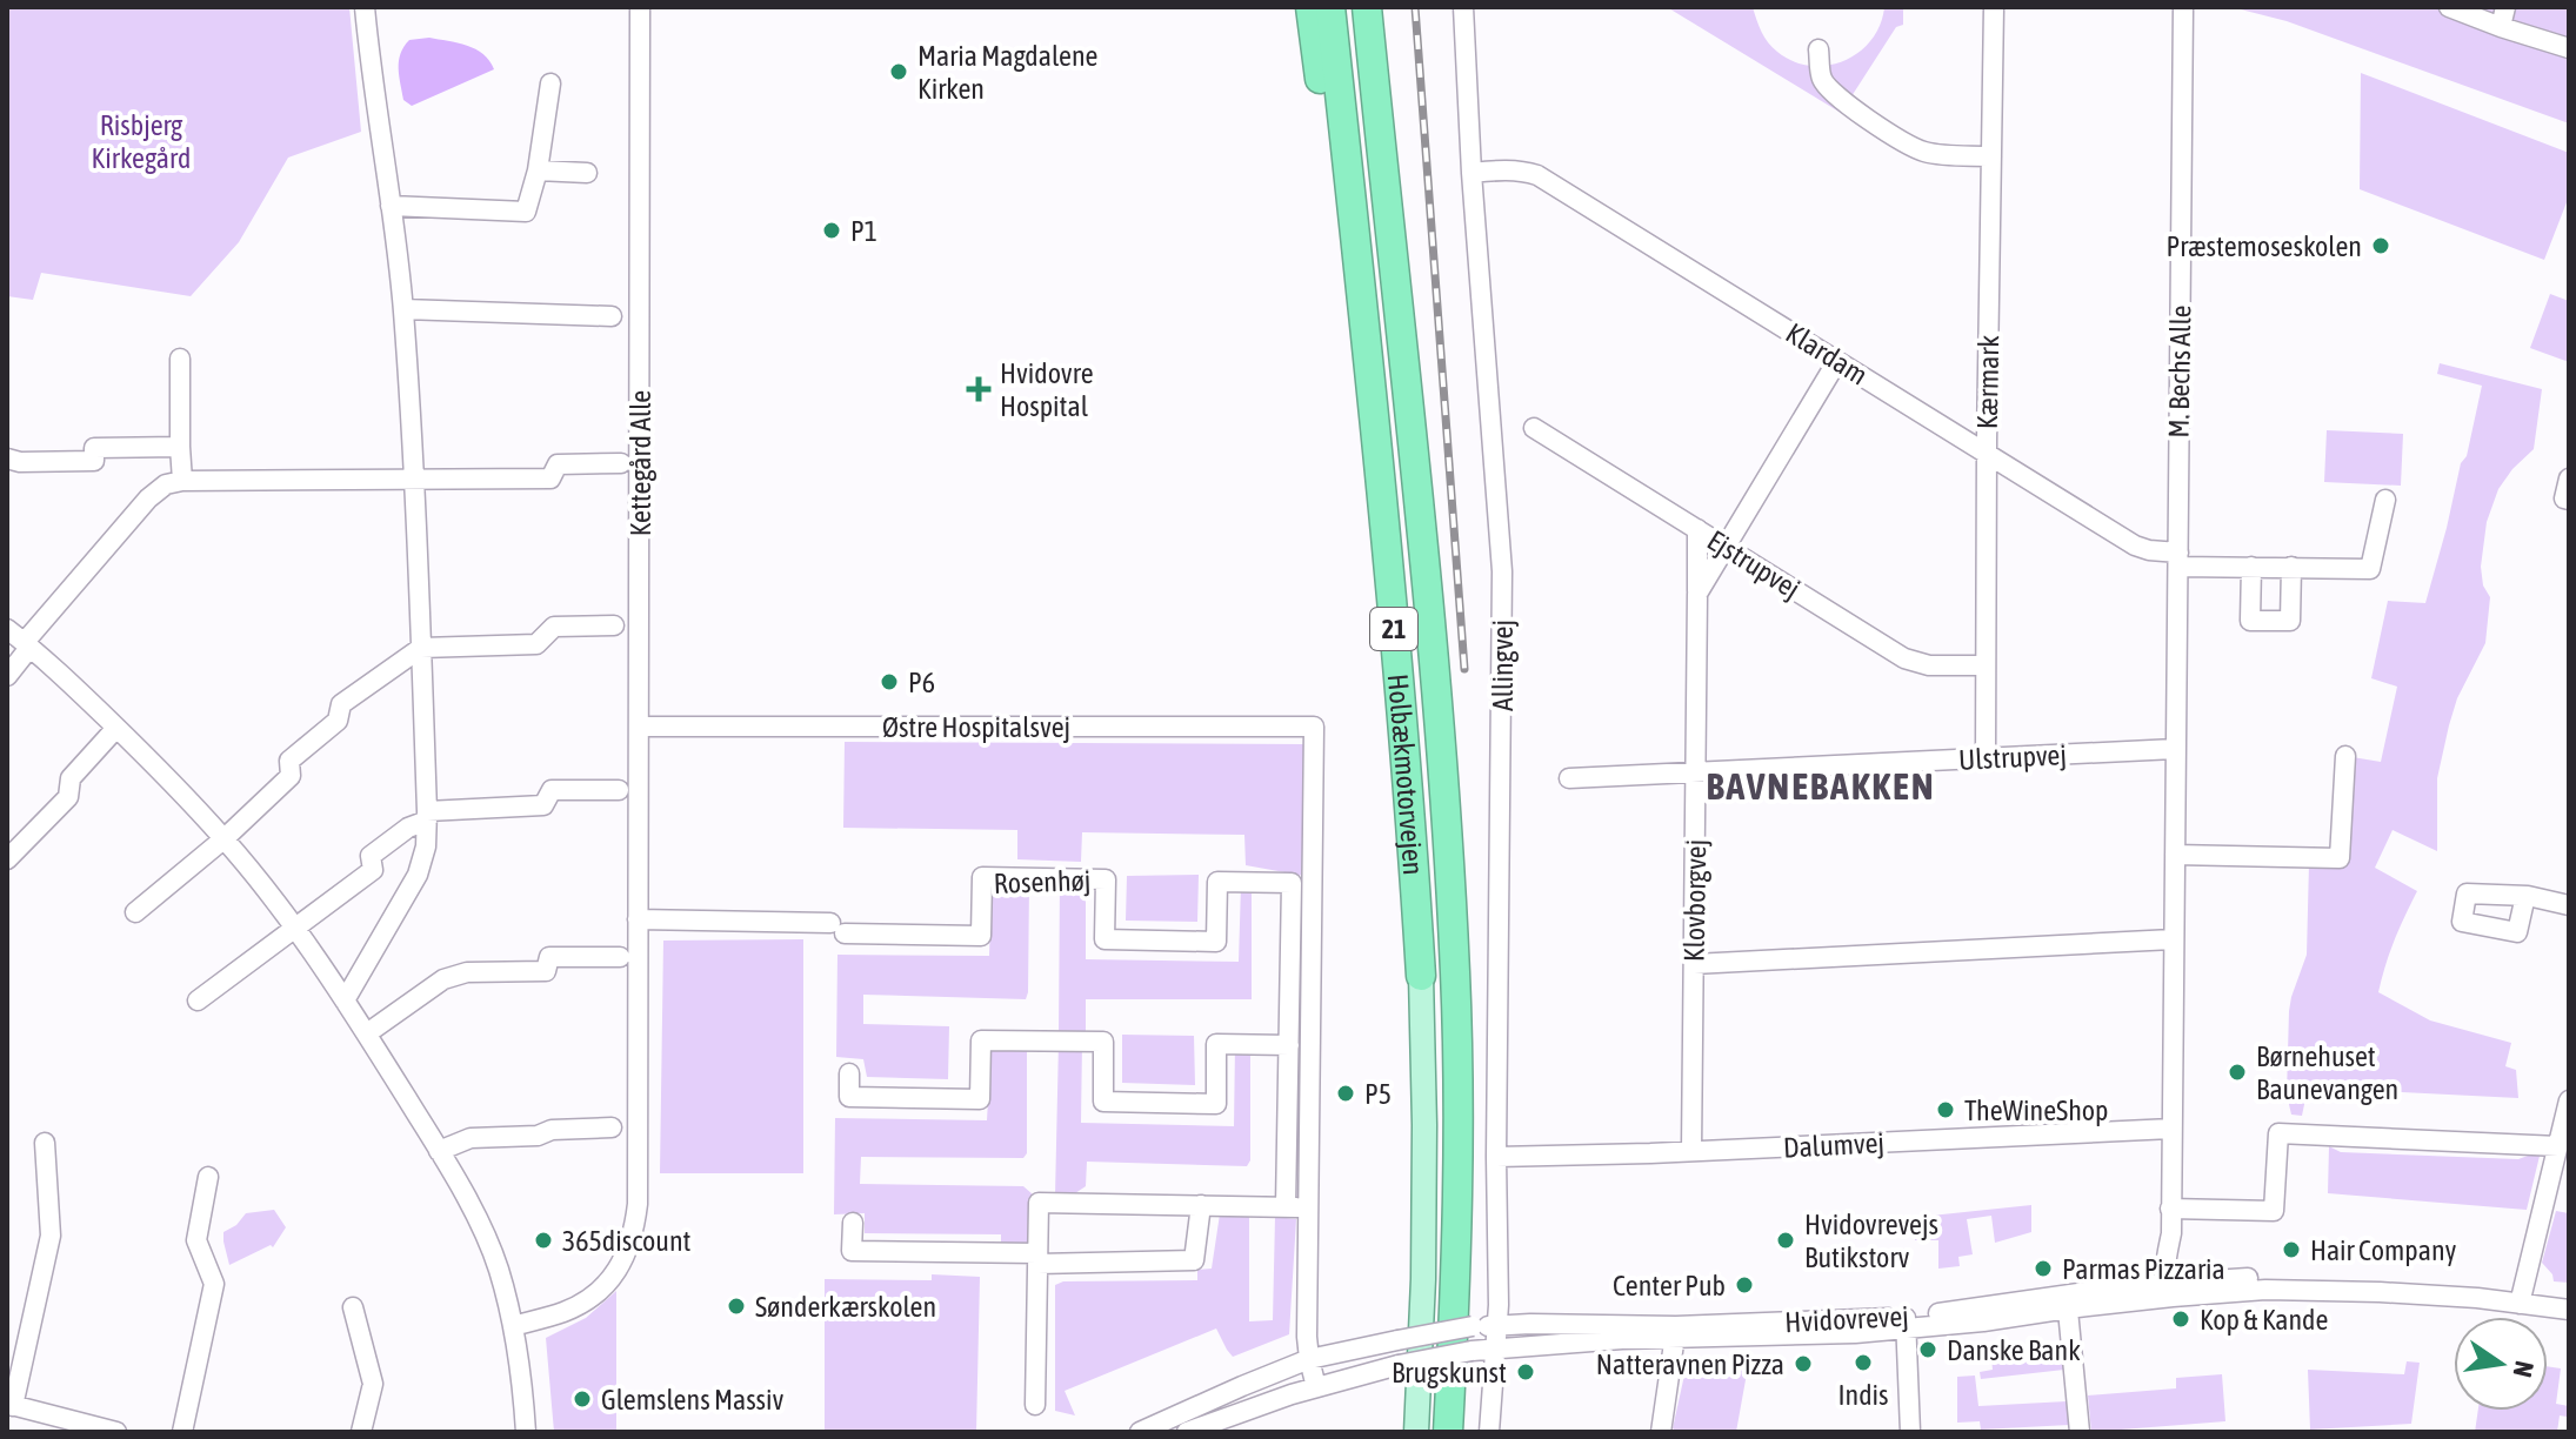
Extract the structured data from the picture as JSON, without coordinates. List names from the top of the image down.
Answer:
{
  "streets": {
    "highway": ["21", "Holbækmotorvejen"],
    "street": [
      "Klardam",
      "M. Bechs Alle",
      "Kærmark",
      "Kettegård Alle",
      "Ejstrupvej",
      "Allingvej",
      "Østre Hospitalsvej",
      "Ulstrupvej",
      "Rosenhøj",
      "Klovborgvej",
      "Dalumvej",
      "Hvidovrevej"
    ]
  },
  "crossings": [
    ["Klardam", "M. Bechs Alle"],
    ["Klardam", "Kærmark"],
    ["Klardam", "Allingvej"],
    ["Klardam", "Klovborgvej"],
    ["M. Bechs Alle", "Ulstrupvej"],
    ["M. Bechs Alle", "Dalumvej"],
    ["M. Bechs Alle", "Hvidovrevej"],
    ["Kærmark", "Ejstrupvej"],
    ["Kærmark", "Ulstrupvej"],
    ["Kettegård Alle", "Østre Hospitalsvej"],
    ["Kettegård Alle", "Rosenhøj"],
    ["Ejstrupvej", "Klovborgvej"],
    ["Allingvej", "Dalumvej"],
    ["Allingvej", "Hvidovrevej"],
    ["Ulstrupvej", "Klovborgvej"],
    ["Klovborgvej", "Dalumvej"]
  ],
  "districts": ["BAVNEBAKKEN"],
  "parks": ["Risbjerg Kirkegård"],
  "places": {
    "other": [
      "Maria Magdalene Kirken",
      "P1",
      "Præstemoseskolen",
      "P6",
      "Børnehuset Baunevangen",
      "P5",
      "TheWineShop",
      "365discount",
      "Hvidovrevejs Butikstorv",
      "Hair Company",
      "Parmas Pizzaria",
      "Center Pub",
      "Sønderkærskolen",
      "Kop & Kande",
      "Danske Bank",
      "Indis",
      "Natteravnen Pizza",
      "Brugskunst",
      "Glemslens Massiv"
    ],
    "health": ["Hvidovre Hospital"]
  },
  "north": "right"
}
